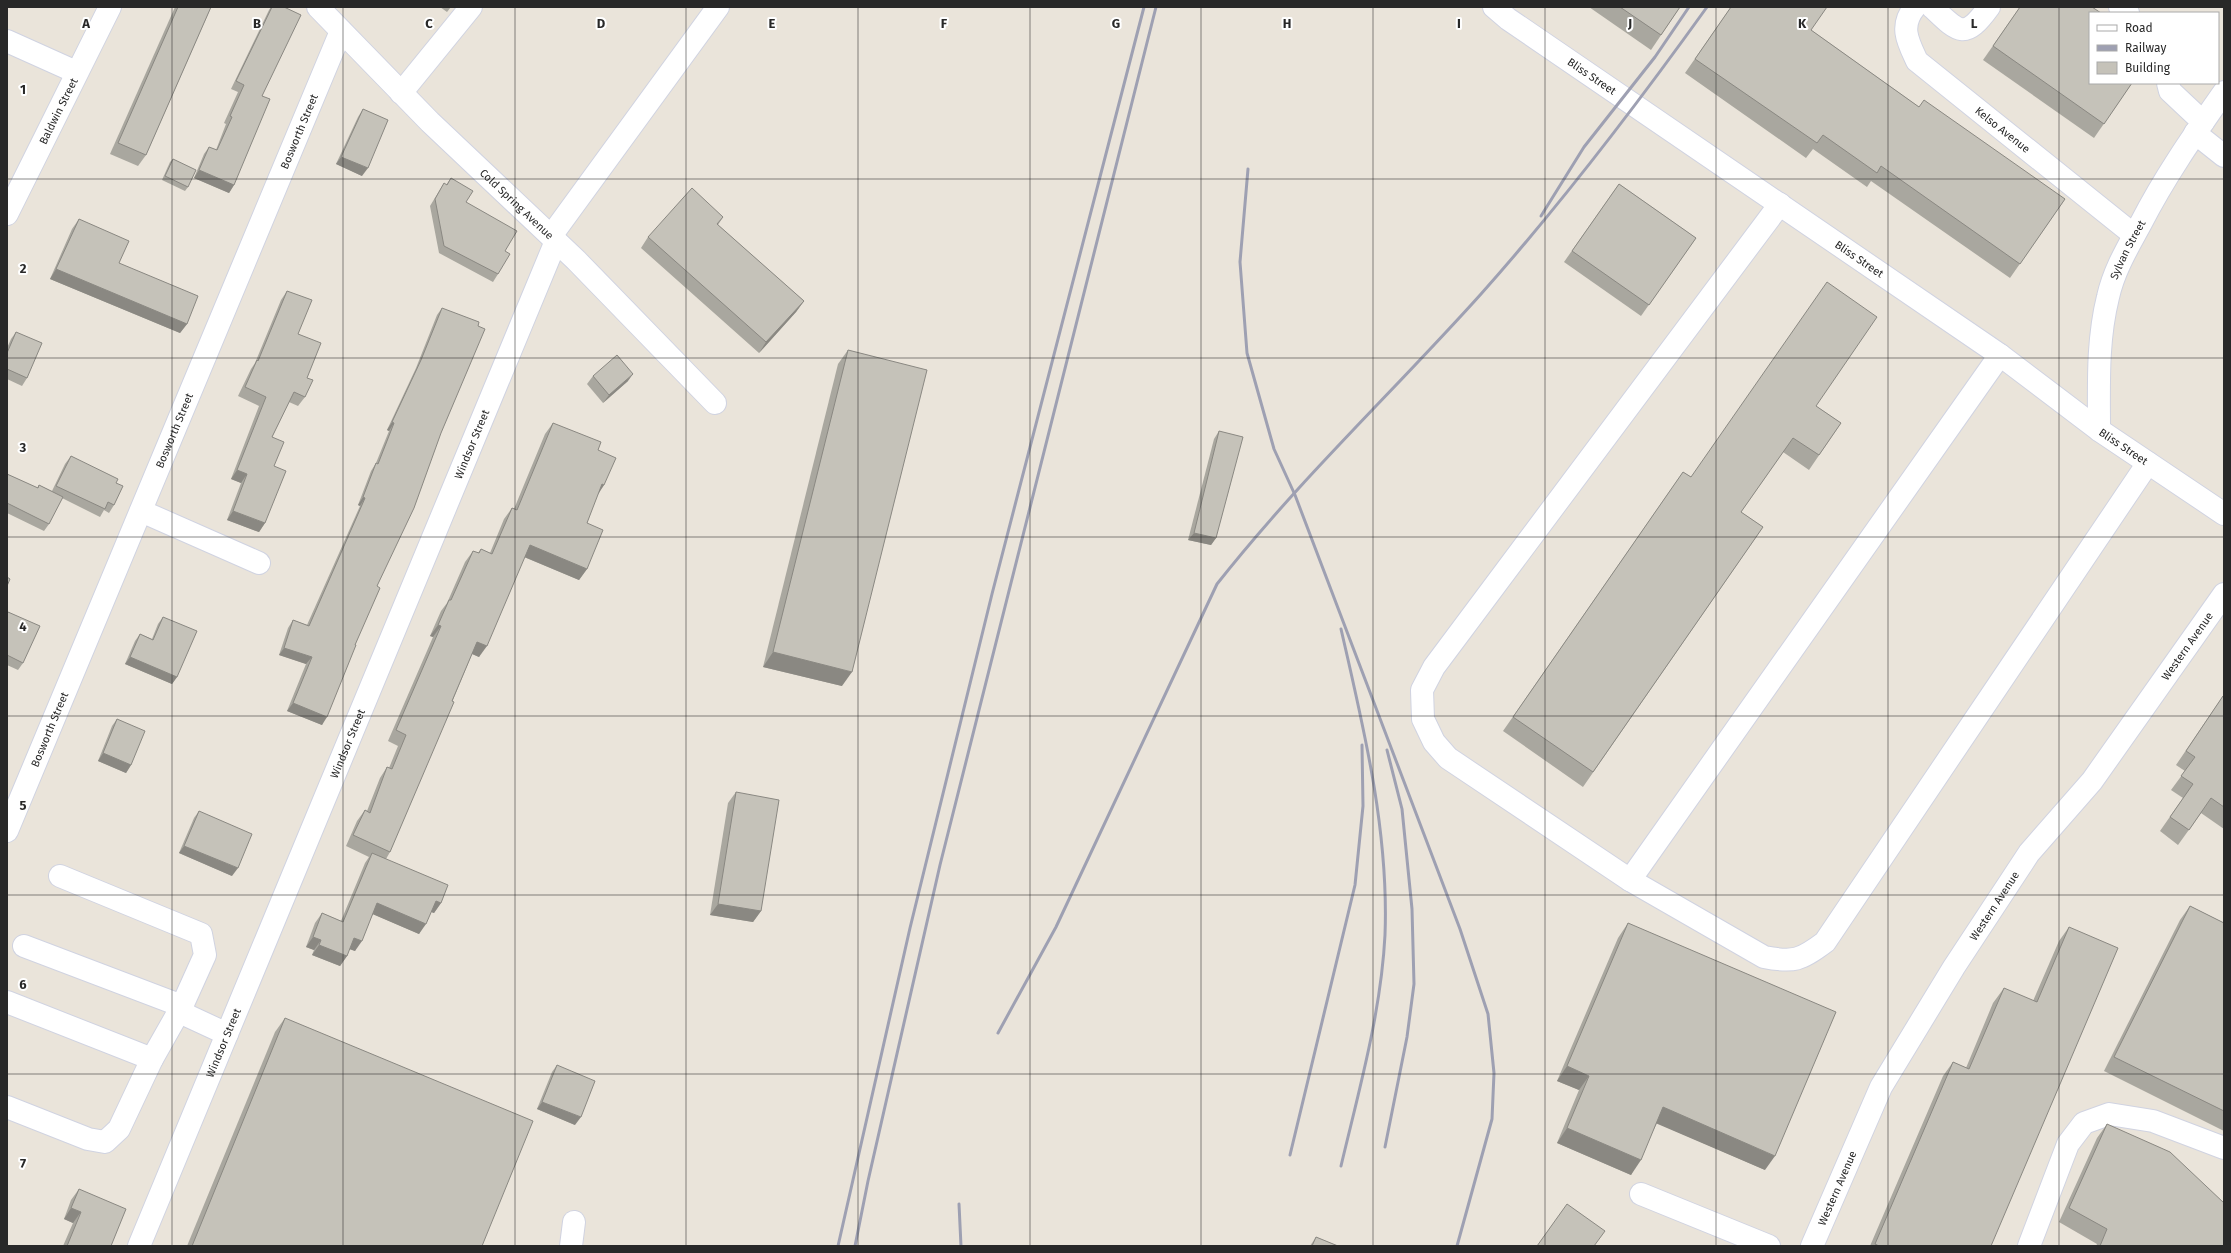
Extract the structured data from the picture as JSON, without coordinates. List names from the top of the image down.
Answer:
{
  "streets": {
    "street": [
      "Bliss Street",
      "Baldwin Street",
      "Kelso Avenue",
      "Bosworth Street",
      "Cold Spring Avenue",
      "Sylvan Street",
      "Windsor Street",
      "Western Avenue"
    ]
  },
  "crossings": [
    ["Bliss Street", "Sylvan Street"],
    ["Kelso Avenue", "Sylvan Street"],
    ["Bosworth Street", "Cold Spring Avenue"],
    ["Cold Spring Avenue", "Windsor Street"]
  ],
  "legend": ["Road", "Railway", "Building"],
  "grid": {
    "columns": [
      "A",
      "B",
      "C",
      "D",
      "E",
      "F",
      "G",
      "H",
      "I",
      "J",
      "K",
      "L"
    ],
    "rows": [
      "1",
      "2",
      "3",
      "4",
      "5",
      "6",
      "7"
    ]
  }
}
